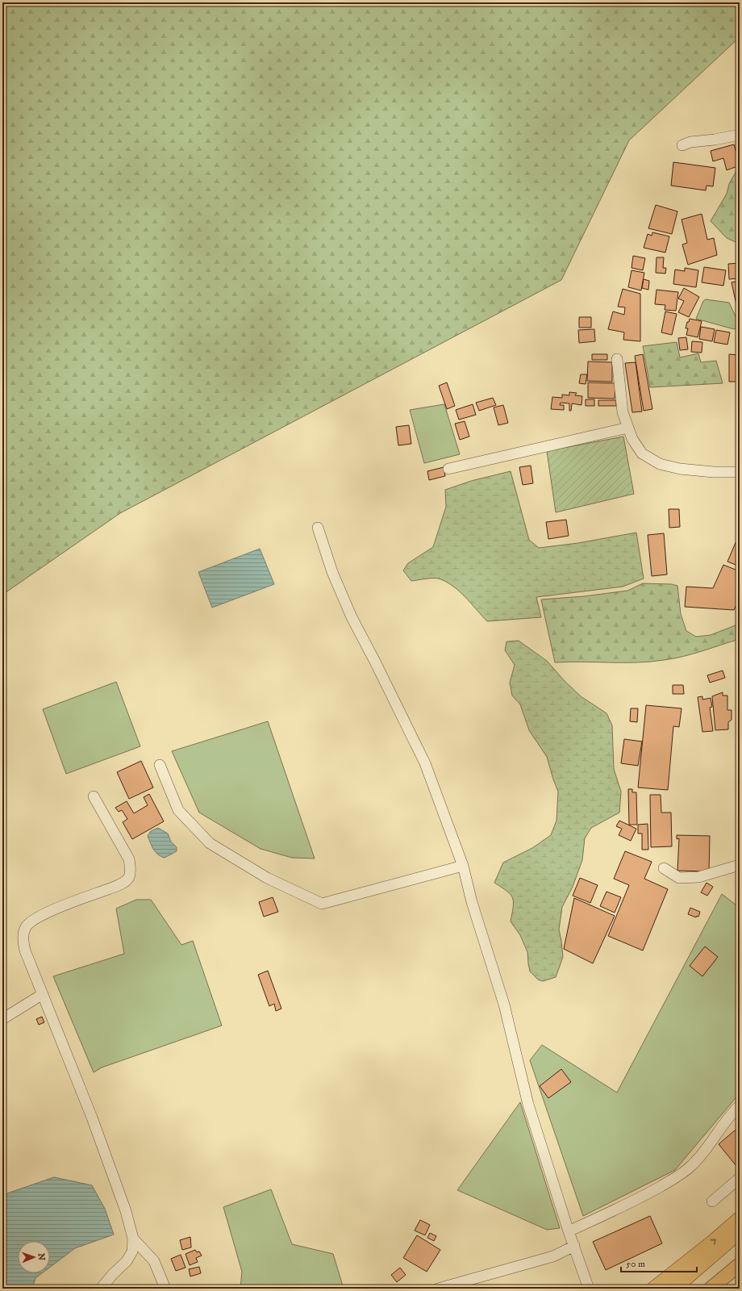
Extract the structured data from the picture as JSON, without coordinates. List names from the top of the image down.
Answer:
{
  "scale_bar": "50 m",
  "north": "right"
}
